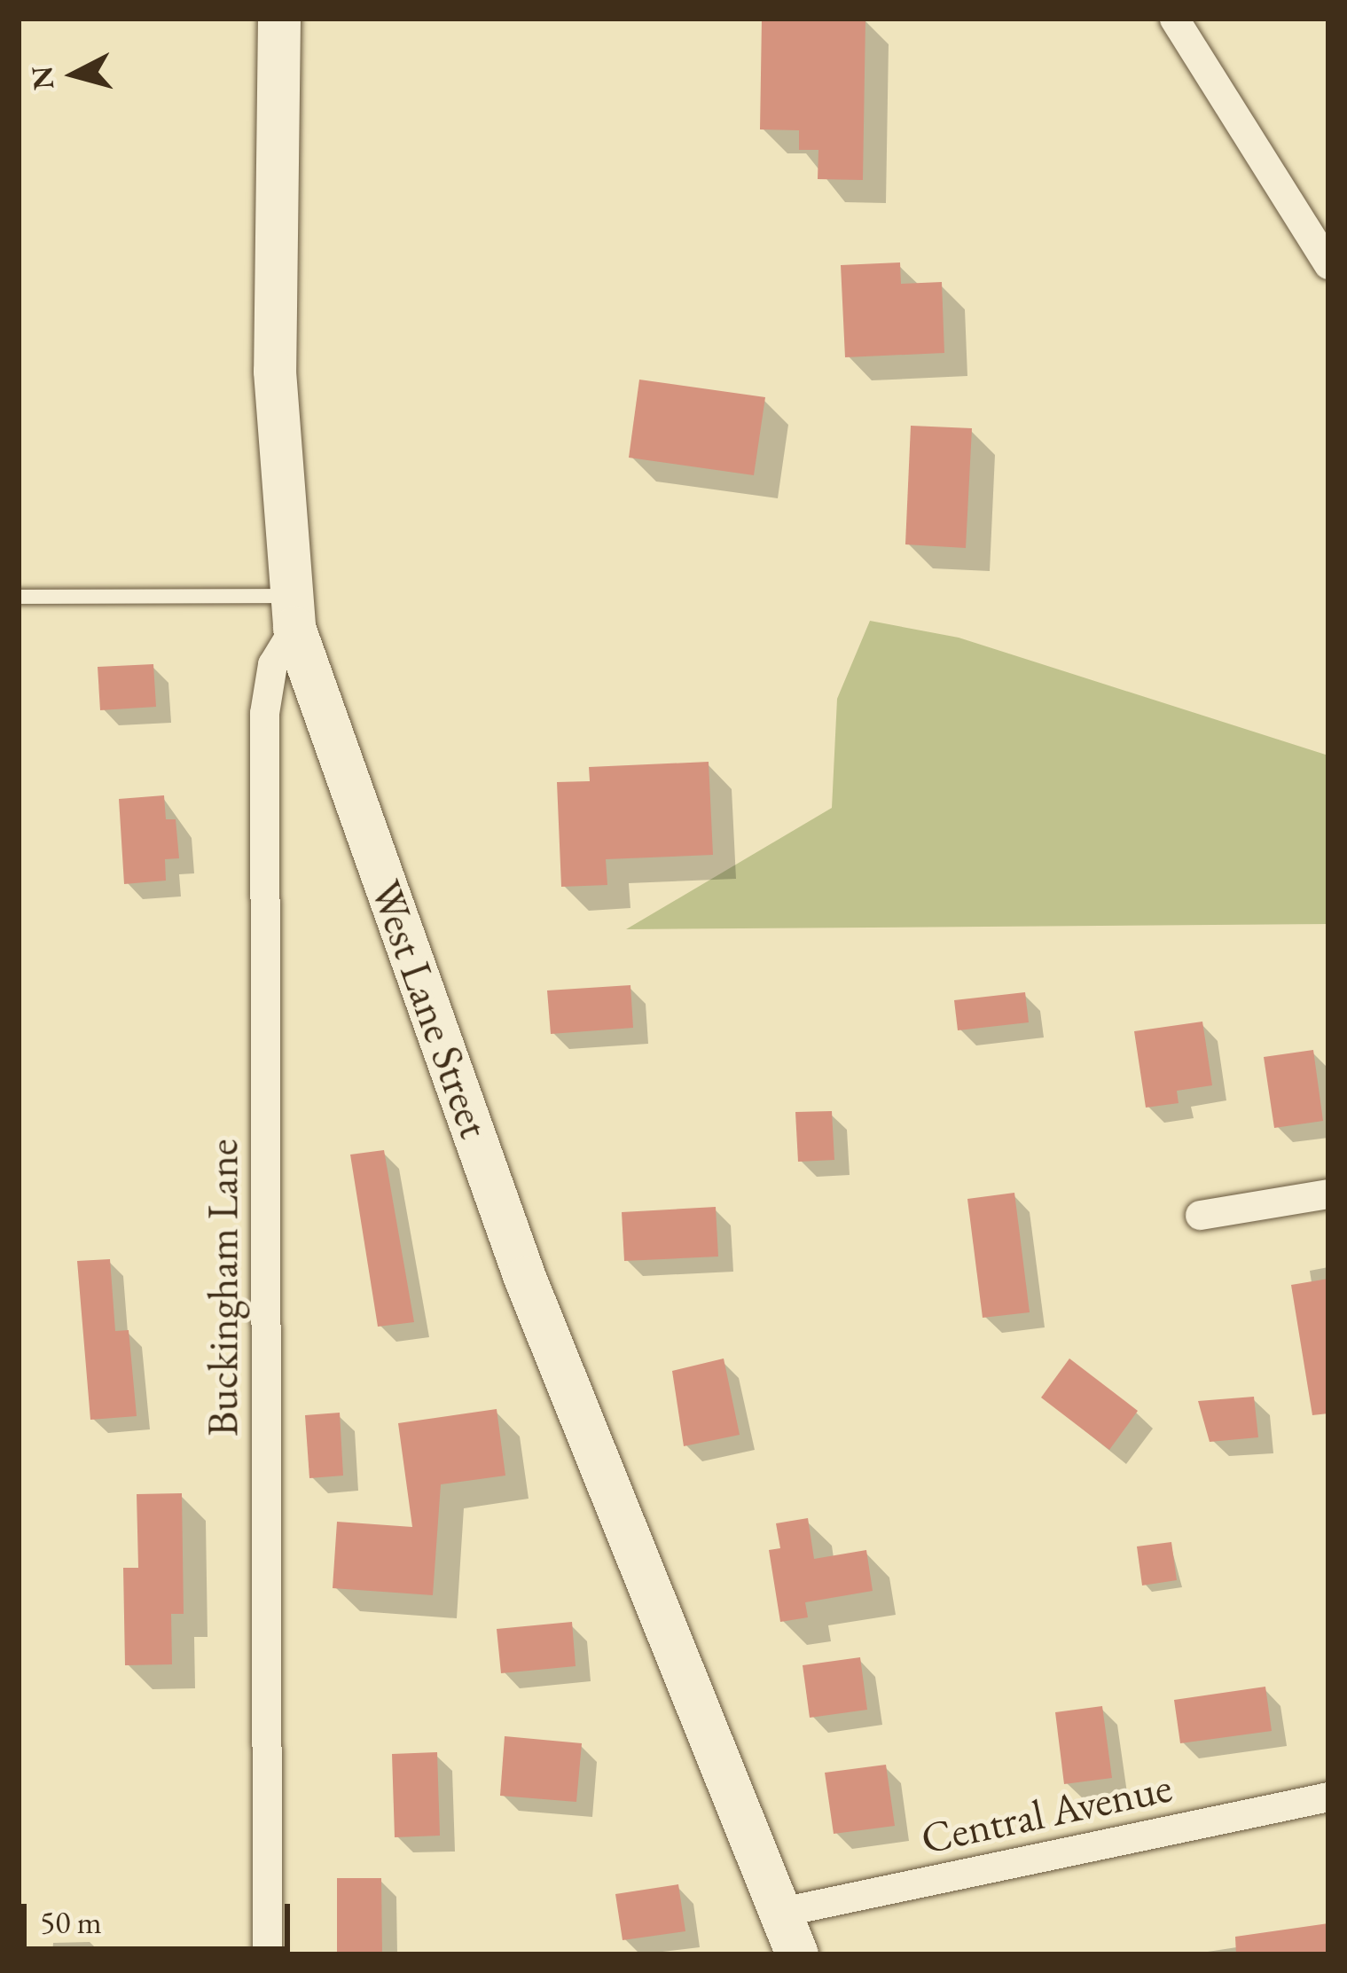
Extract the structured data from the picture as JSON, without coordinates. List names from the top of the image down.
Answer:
{
  "streets": {
    "street": ["West Lane Street", "Buckingham Lane", "Central Avenue"]
  },
  "crossings": [
    ["West Lane Street", "Buckingham Lane"],
    ["West Lane Street", "Central Avenue"]
  ],
  "scale_bar": "50 m",
  "north": "left"
}
